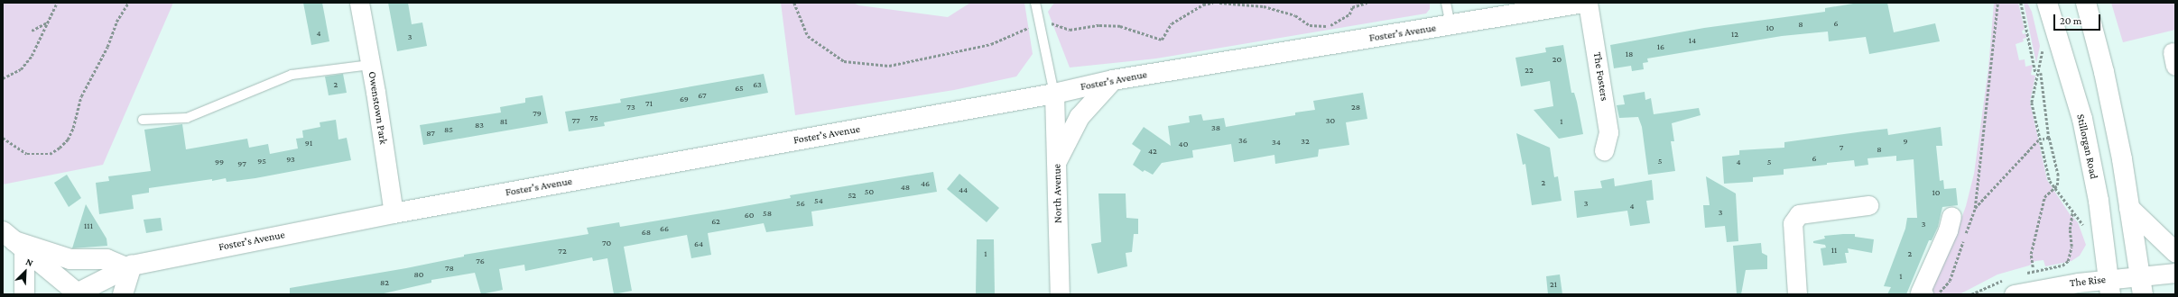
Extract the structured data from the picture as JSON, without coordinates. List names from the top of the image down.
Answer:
{
  "streets": {
    "main road": ["Foster's Avenue", "Stillorgan Road"],
    "street": [
      "The Fosters",
      "Owenstown Park",
      "North Avenue",
      "The Rise"
    ]
  },
  "crossings": [
    ["Foster's Avenue", "Owenstown Park"],
    ["Foster's Avenue", "North Avenue"],
    ["Stillorgan Road", "The Rise"]
  ],
  "house_numbers": [
    "6",
    "8",
    "10",
    "4",
    "12",
    "3",
    "14",
    "16",
    "18",
    "20",
    "22",
    "2",
    "63",
    "65",
    "67",
    "69",
    "71",
    "73",
    "28",
    "79",
    "75",
    "77",
    "30",
    "81",
    "1",
    "83",
    "38",
    "85",
    "87",
    "36",
    "32",
    "9",
    "34",
    "91",
    "40",
    "7",
    "8",
    "42",
    "6",
    "93",
    "95",
    "5",
    "99",
    "4",
    "5",
    "97",
    "2",
    "46",
    "48",
    "44",
    "50",
    "10",
    "52",
    "54",
    "56",
    "3",
    "4",
    "3",
    "58",
    "60",
    "62",
    "3",
    "111",
    "66",
    "68",
    "70",
    "64",
    "11",
    "72",
    "1",
    "2",
    "76",
    "78",
    "80",
    "1",
    "82",
    "21"
  ],
  "scale_bar": "20 m",
  "north": "top right"
}
